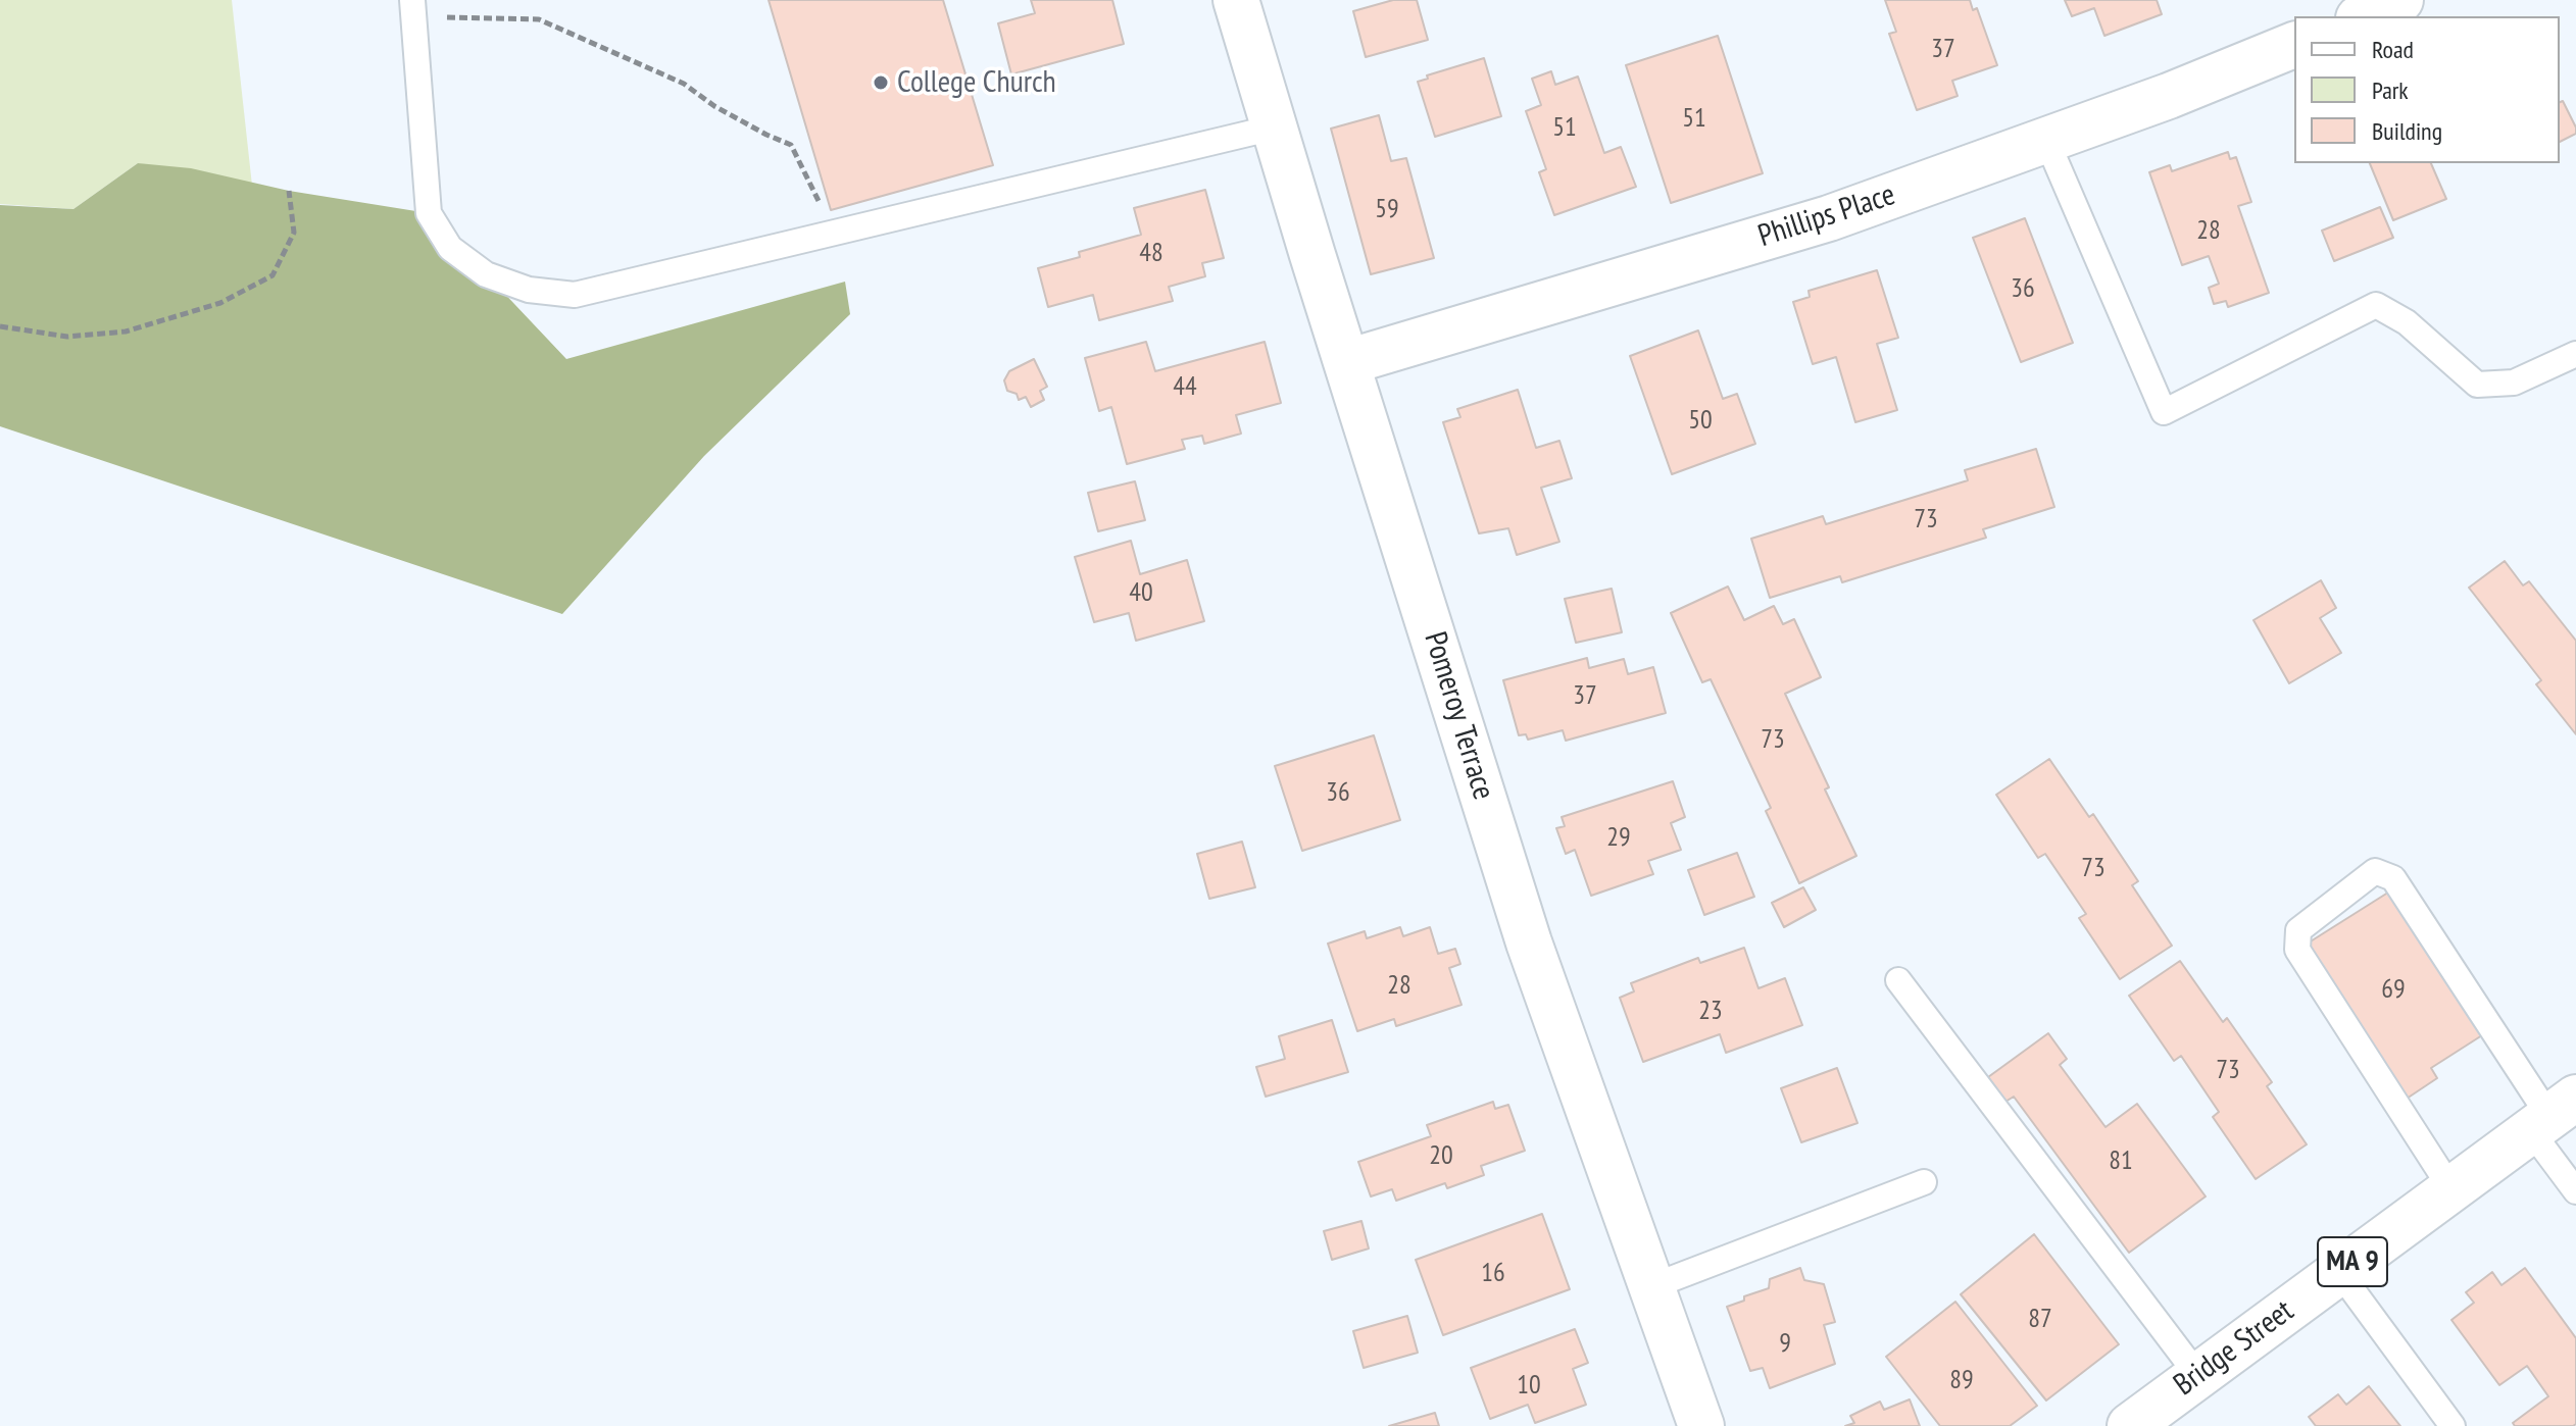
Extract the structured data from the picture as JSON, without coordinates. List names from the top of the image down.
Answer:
{
  "streets": {
    "main road": [
      "Phillips Place",
      "Pomeroy Terrace",
      "MA 9",
      "Bridge Street"
    ]
  },
  "crossings": [
    ["Phillips Place", "Pomeroy Terrace"]
  ],
  "places": ["College Church"],
  "house_numbers": [
    "37",
    "51",
    "51",
    "59",
    "28",
    "48",
    "36",
    "44",
    "50",
    "73",
    "40",
    "37",
    "73",
    "36",
    "29",
    "73",
    "28",
    "69",
    "23",
    "73",
    "20",
    "81",
    "16",
    "87",
    "9",
    "89",
    "10"
  ],
  "legend": ["Road", "Park", "Building"]
}
